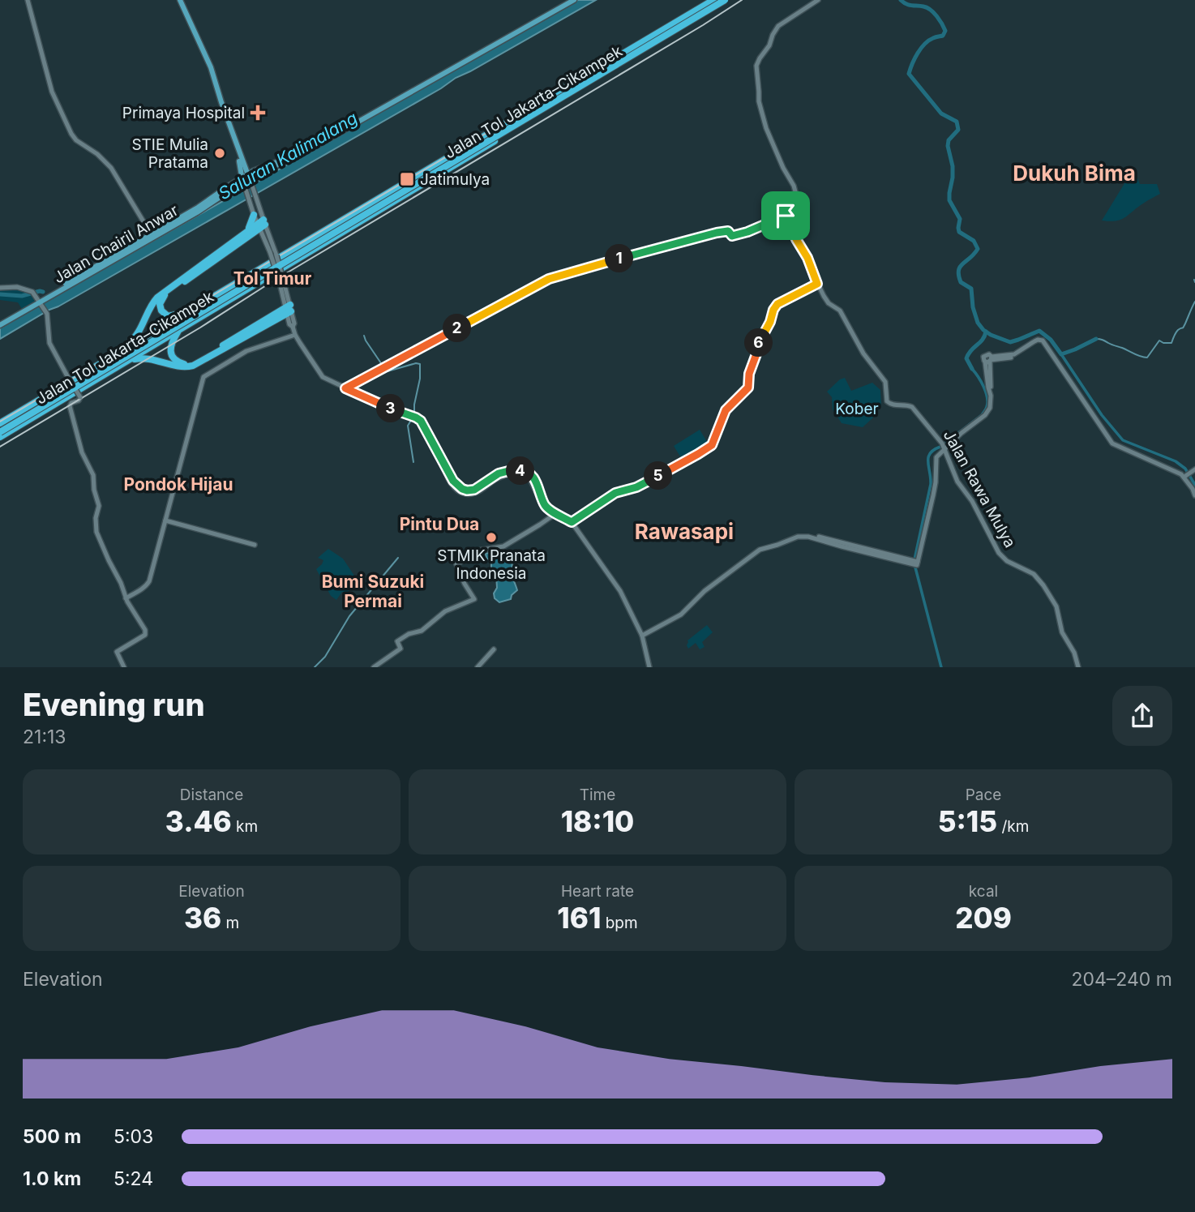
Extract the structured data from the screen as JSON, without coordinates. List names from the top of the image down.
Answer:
{
  "streets": {
    "highway": ["Jalan Tol Jakarta–Cikampek"],
    "main road": ["Jalan Chairil Anwar", "Jalan Rawa Mulya"]
  },
  "districts": [
    "Dukuh Bima",
    "Tol Timur",
    "Pondok Hijau",
    "Pintu Dua",
    "Rawasapi",
    "Bumi Suzuki Permai"
  ],
  "water": ["Saluran Kalimalang"],
  "parks": ["Kober"],
  "places": {
    "health": ["Primaya Hospital"],
    "other": ["STIE Mulia Pratama", "STMIK Pranata Indonesia"],
    "transit": ["Jatimulya"]
  },
  "page": {
    "pins": [
      "1",
      "2",
      "6",
      "3",
      "4",
      "5"
    ],
    "heading": ["Evening run", "21:13"],
    "stats": [
      ["Distance", "3.46 km"],
      ["Time", "18:10"],
      ["Pace", "5:15 /km"],
      ["Elevation", "36 m"],
      ["Heart rate", "161 bpm"],
      ["kcal", "209"]
    ],
    "chart": ["Elevation", "204–240 m"],
    "list": [
      {
        "name": "500 m",
        "note": "5:03"
      },
      {
        "name": "1.0 km",
        "note": "5:24"
      }
    ]
  }
}
